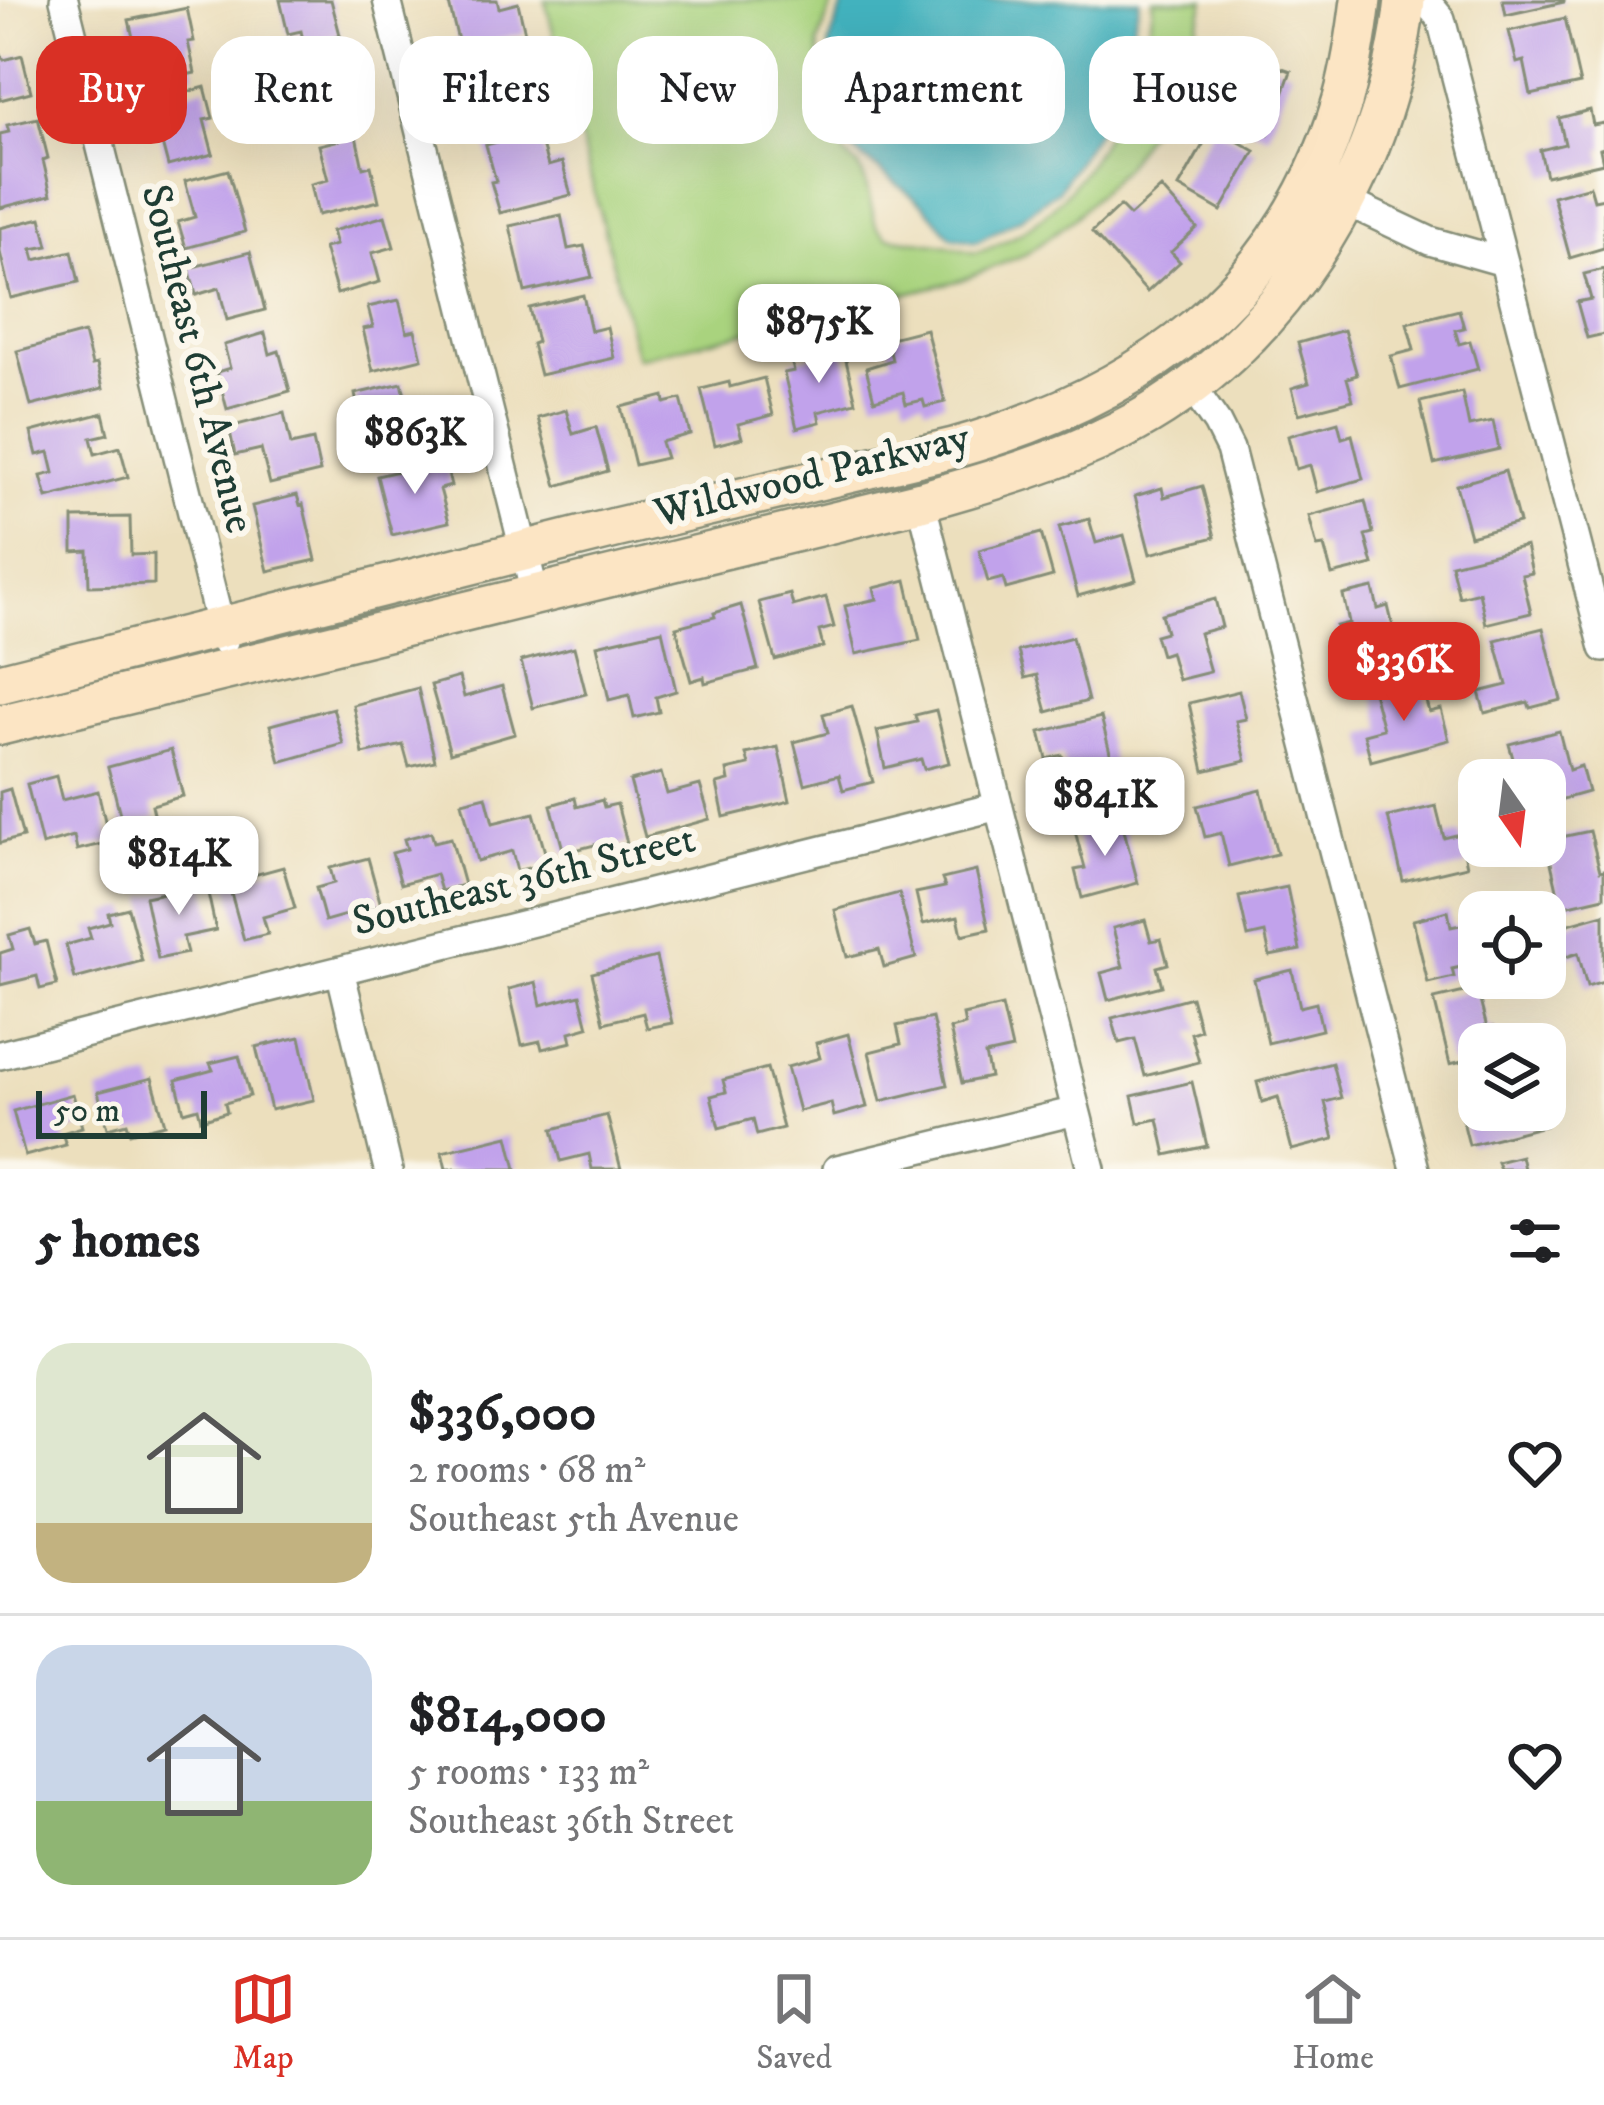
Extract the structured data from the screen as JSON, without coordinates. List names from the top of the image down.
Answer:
{
  "streets": {
    "street": ["Southeast 6th Avenue", "Wildwood Parkway", "Southeast 36th Street"]
  },
  "crossings": [
    ["Southeast 6th Avenue", "Wildwood Parkway"]
  ],
  "scale_bar": "50 m",
  "north": "bottom",
  "page": {
    "chip": [
      "Buy",
      "Rent",
      "Filters",
      "New",
      "Apartment",
      "House"
    ],
    "price": [
      "$875K",
      "$863K",
      "$336K",
      "$841K",
      "$814K"
    ],
    "scale": "50 m",
    "heading": "5 homes",
    "list": [
      {
        "name": "$336,000",
        "note": "2 rooms · 68 m² · Southeast 5th Avenue"
      },
      {
        "name": "$814,000",
        "note": "5 rooms · 133 m² · Southeast 36th Street"
      }
    ],
    "tabs": ["Map", "Saved", "Home"]
  }
}
